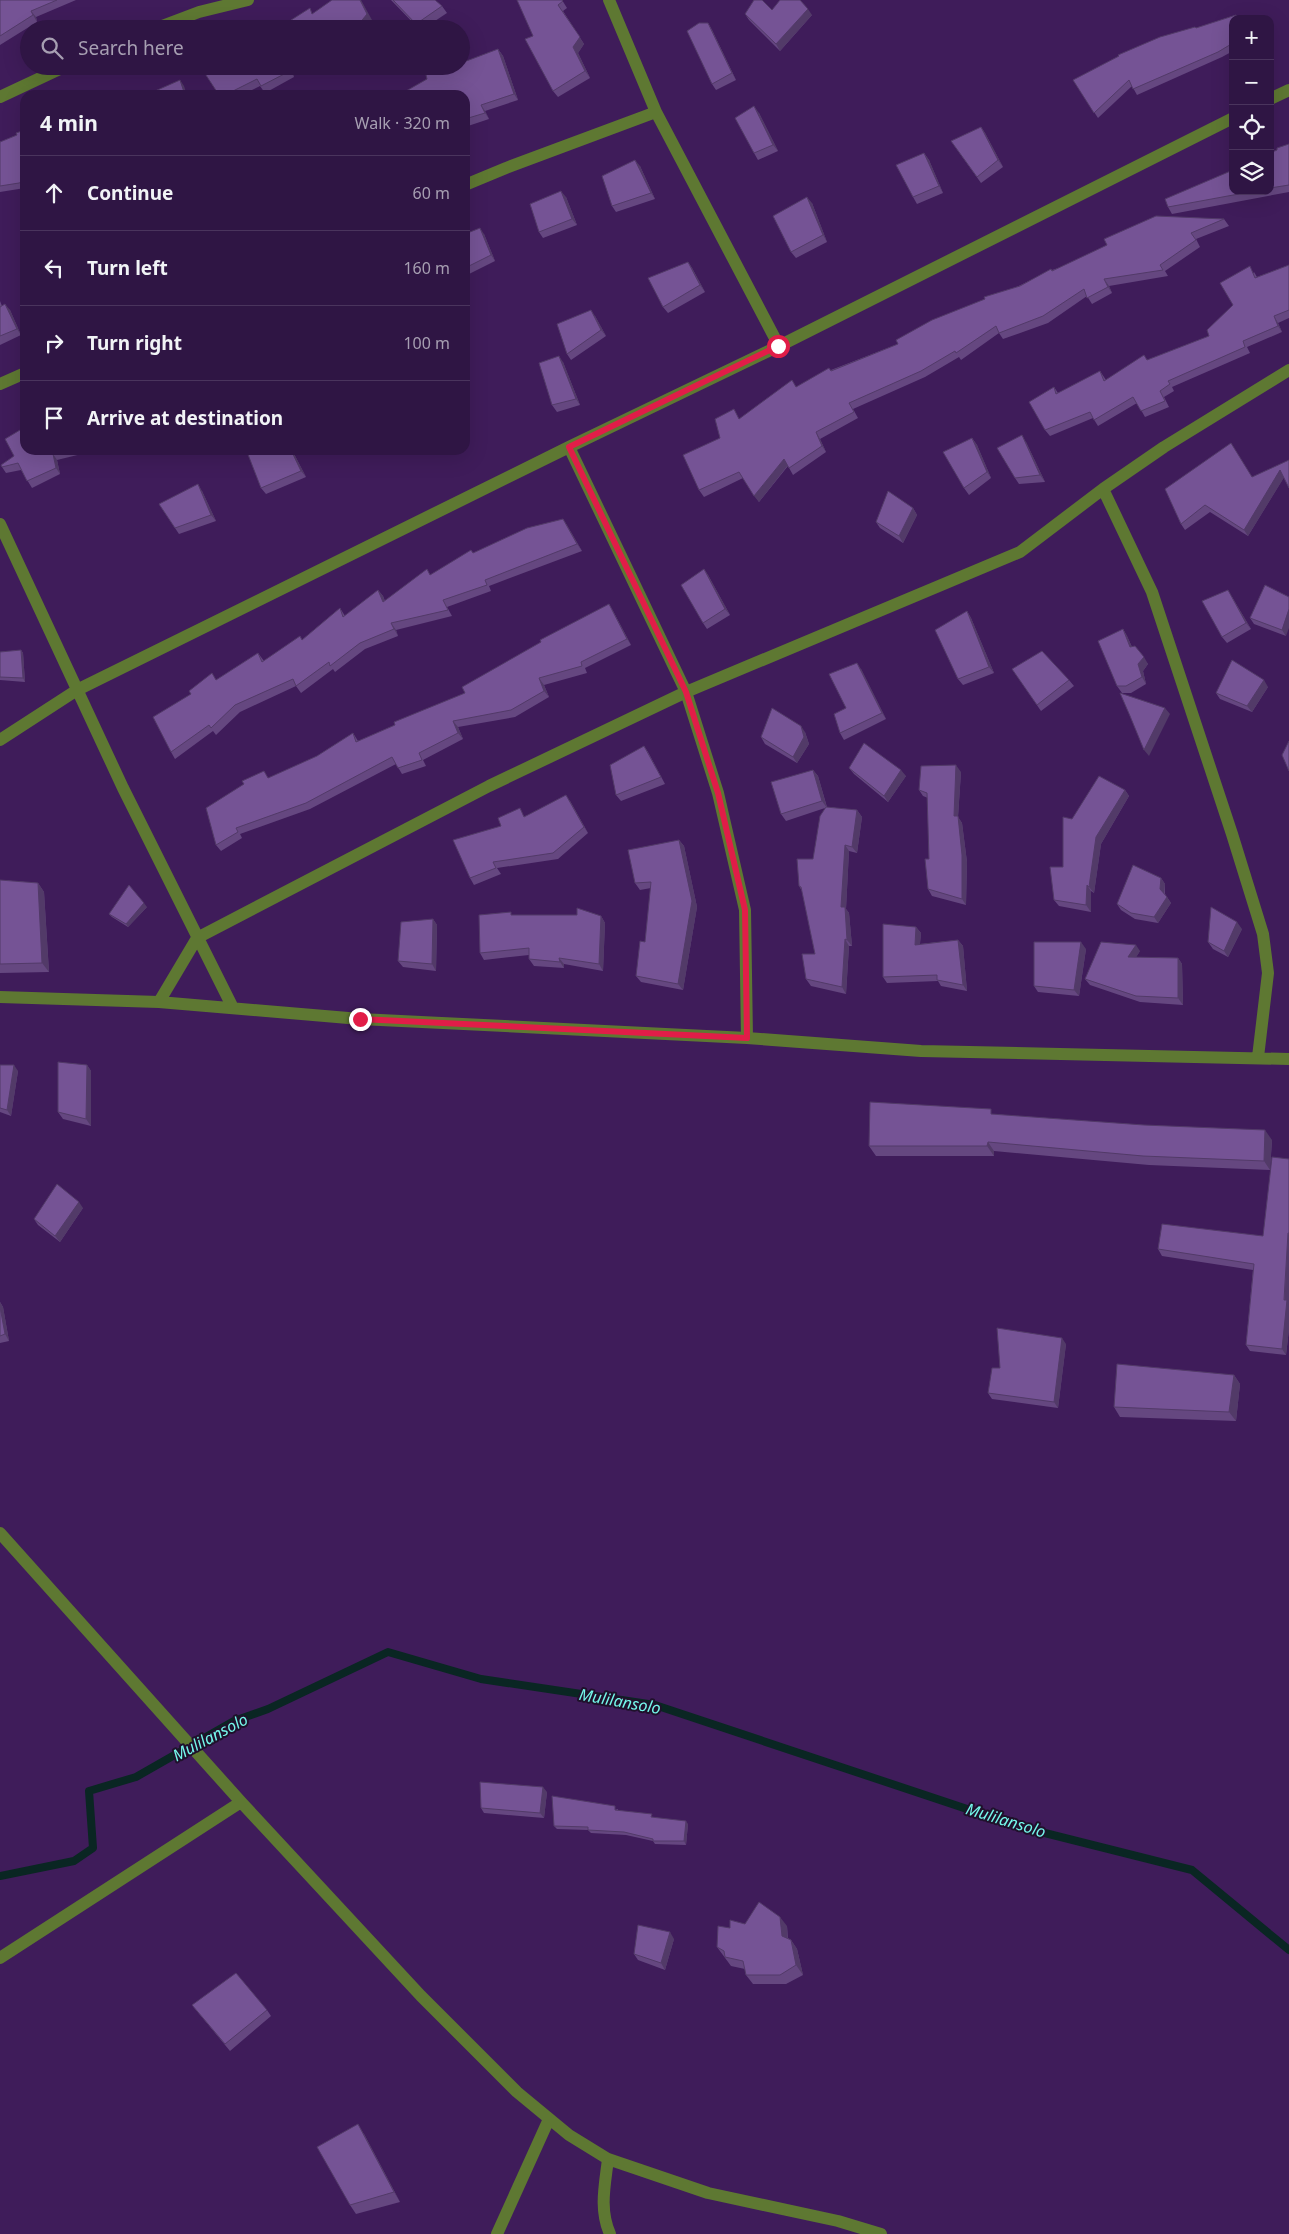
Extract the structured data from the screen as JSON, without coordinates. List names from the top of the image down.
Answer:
{
  "water": ["Mulilansolo"],
  "page": {
    "map_buttons": ["+", "−"],
    "search": "Search here",
    "heading": ["4 min", "Walk · 320 m"],
    "list": [
      ["Continue", "60 m"],
      ["Turn left", "160 m"],
      ["Turn right", "100 m"],
      "Arrive at destination"
    ]
  }
}
